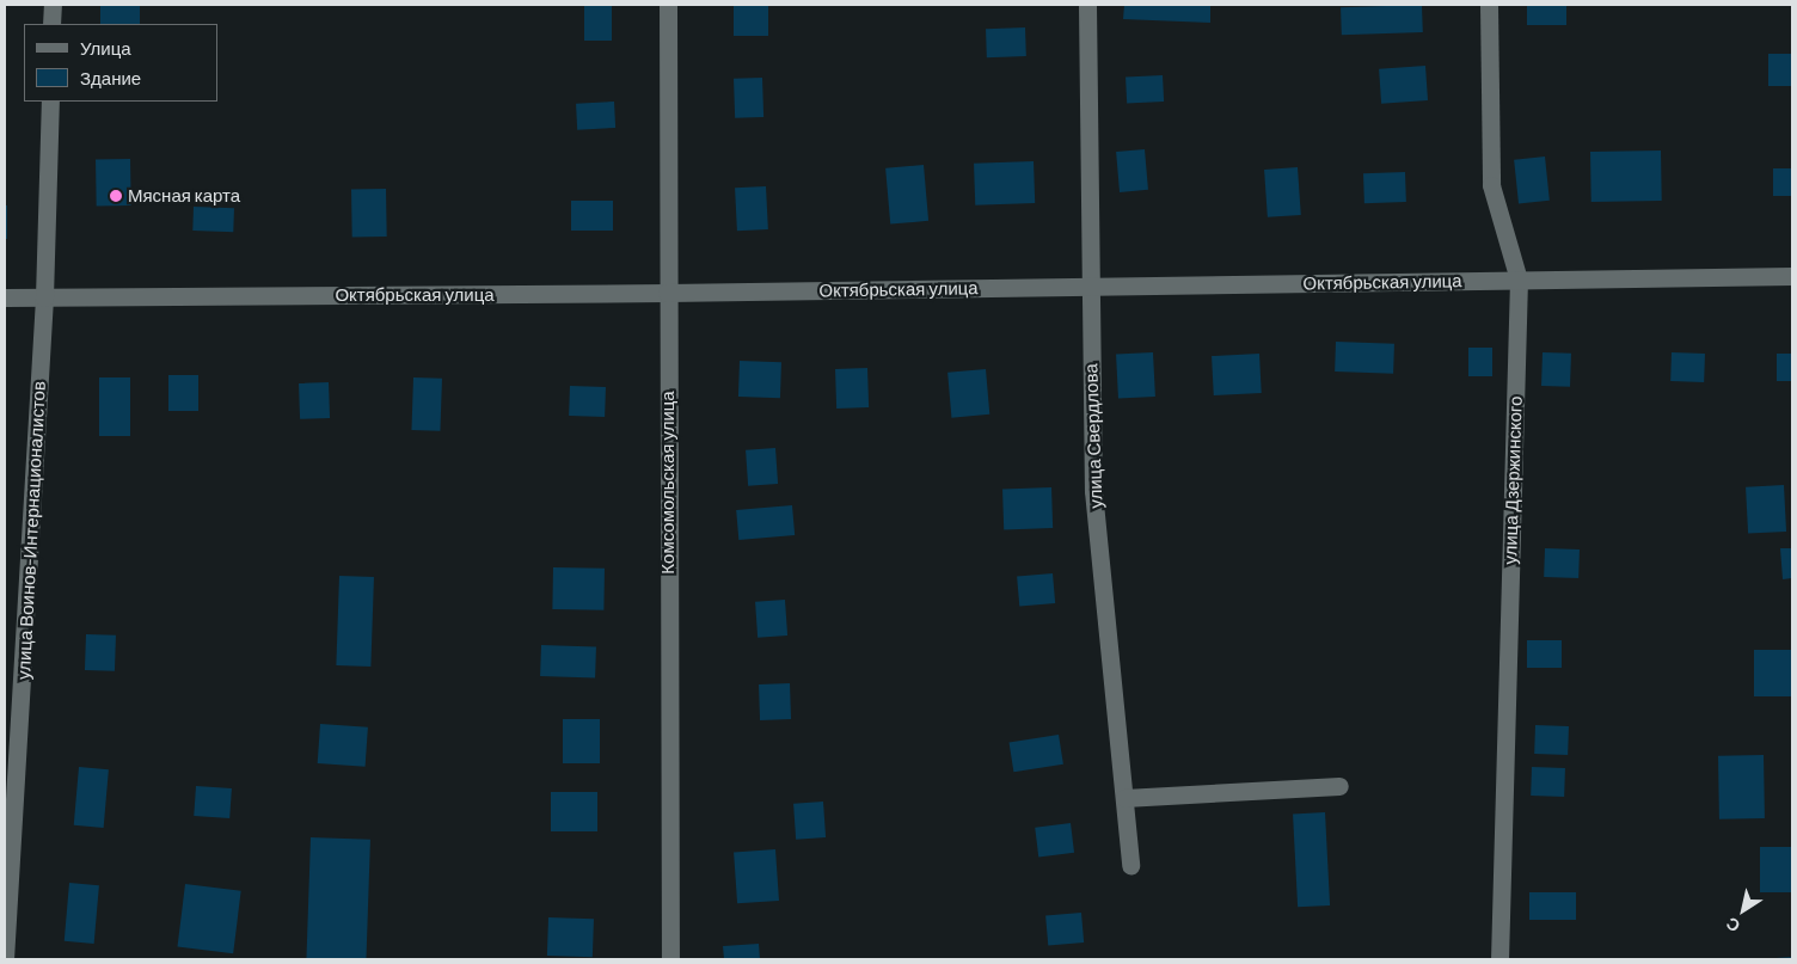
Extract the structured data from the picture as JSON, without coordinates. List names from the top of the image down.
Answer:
{
  "streets": {
    "street": [
      "Октябрьская улица",
      "улица Свердлова",
      "улица Дзержинского",
      "Комсомольская улица",
      "улица Воинов-Интернационалистов"
    ]
  },
  "crossings": [
    ["Октябрьская улица", "улица Свердлова"],
    ["Октябрьская улица", "улица Дзержинского"],
    ["Октябрьская улица", "Комсомольская улица"],
    ["Октябрьская улица", "улица Воинов-Интернационалистов"]
  ],
  "places": ["Мясная карта"],
  "legend": ["Улица", "Здание"],
  "north": "bottom left"
}
